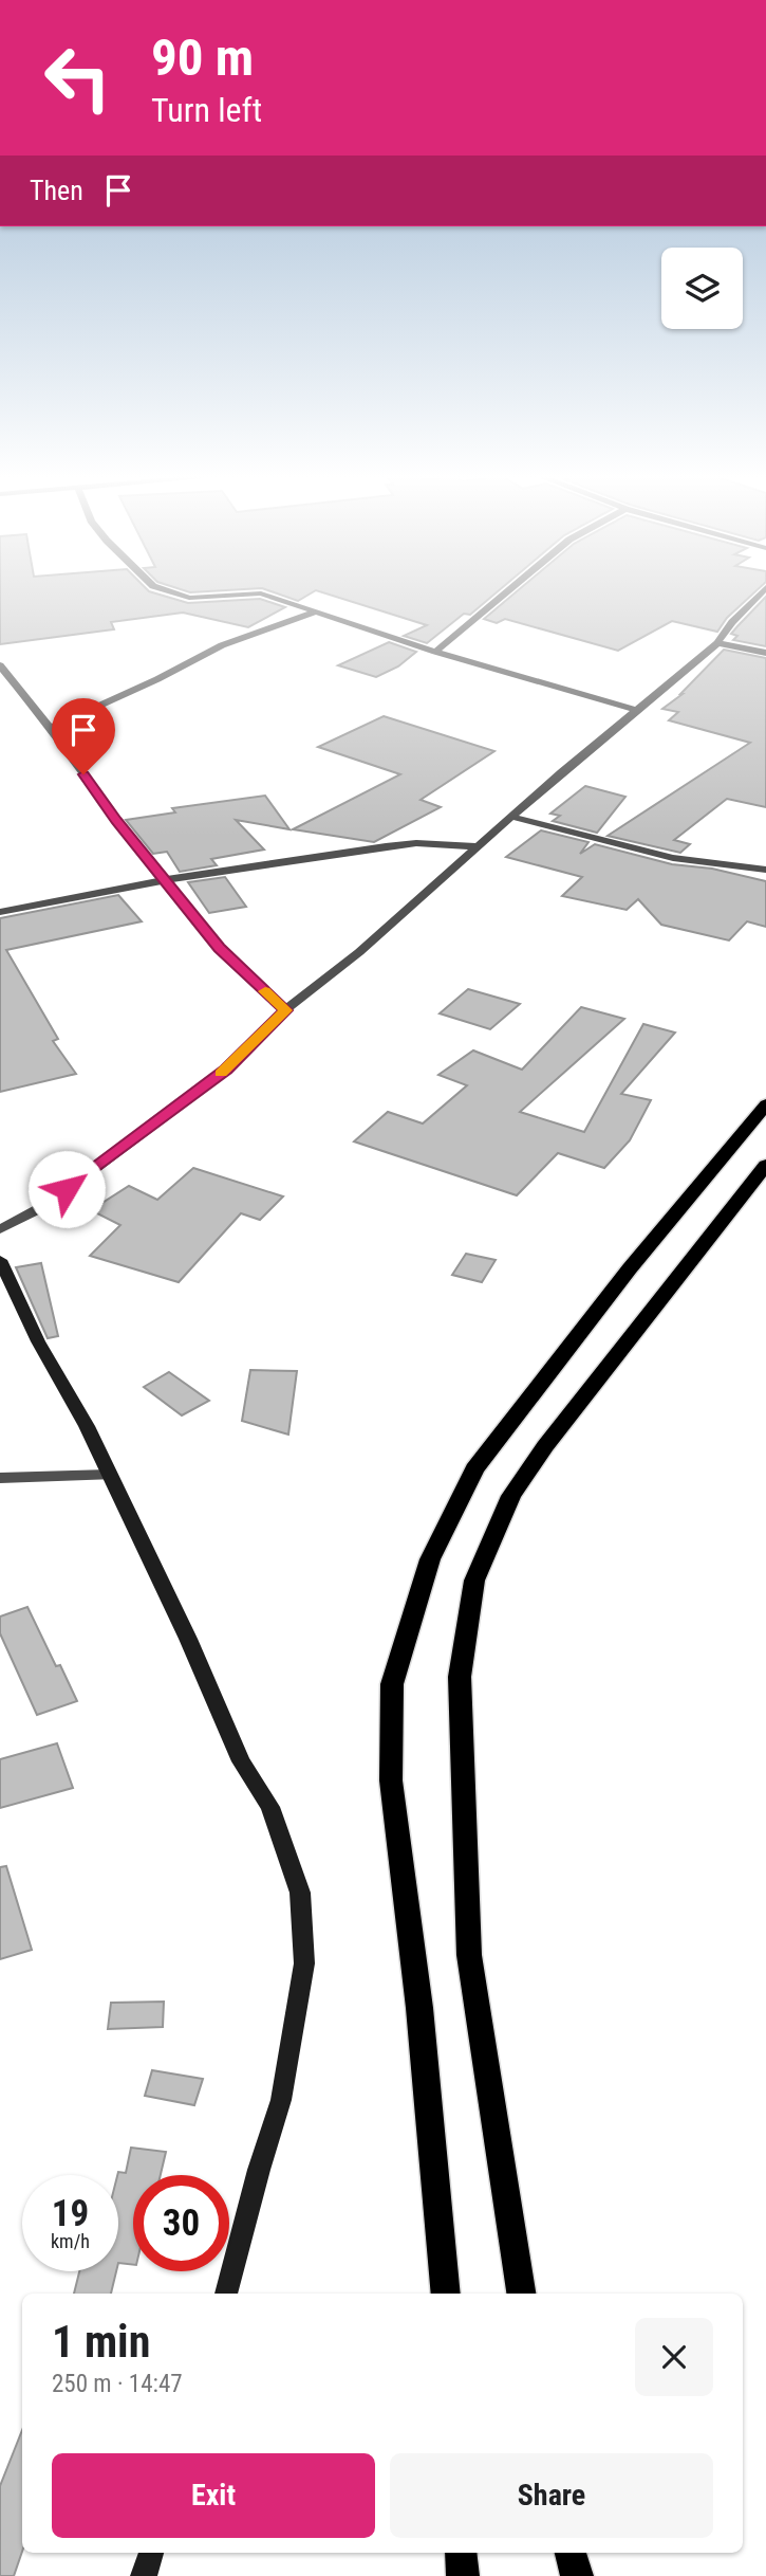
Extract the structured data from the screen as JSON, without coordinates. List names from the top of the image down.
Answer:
{
  "page": {
    "turn": ["90 m", "Turn left"],
    "then": "Then",
    "speed": "19 km/h",
    "limit": "30",
    "heading": ["1 min", "250 m · 14:47"],
    "buttons": ["Exit", "Share"]
  }
}
